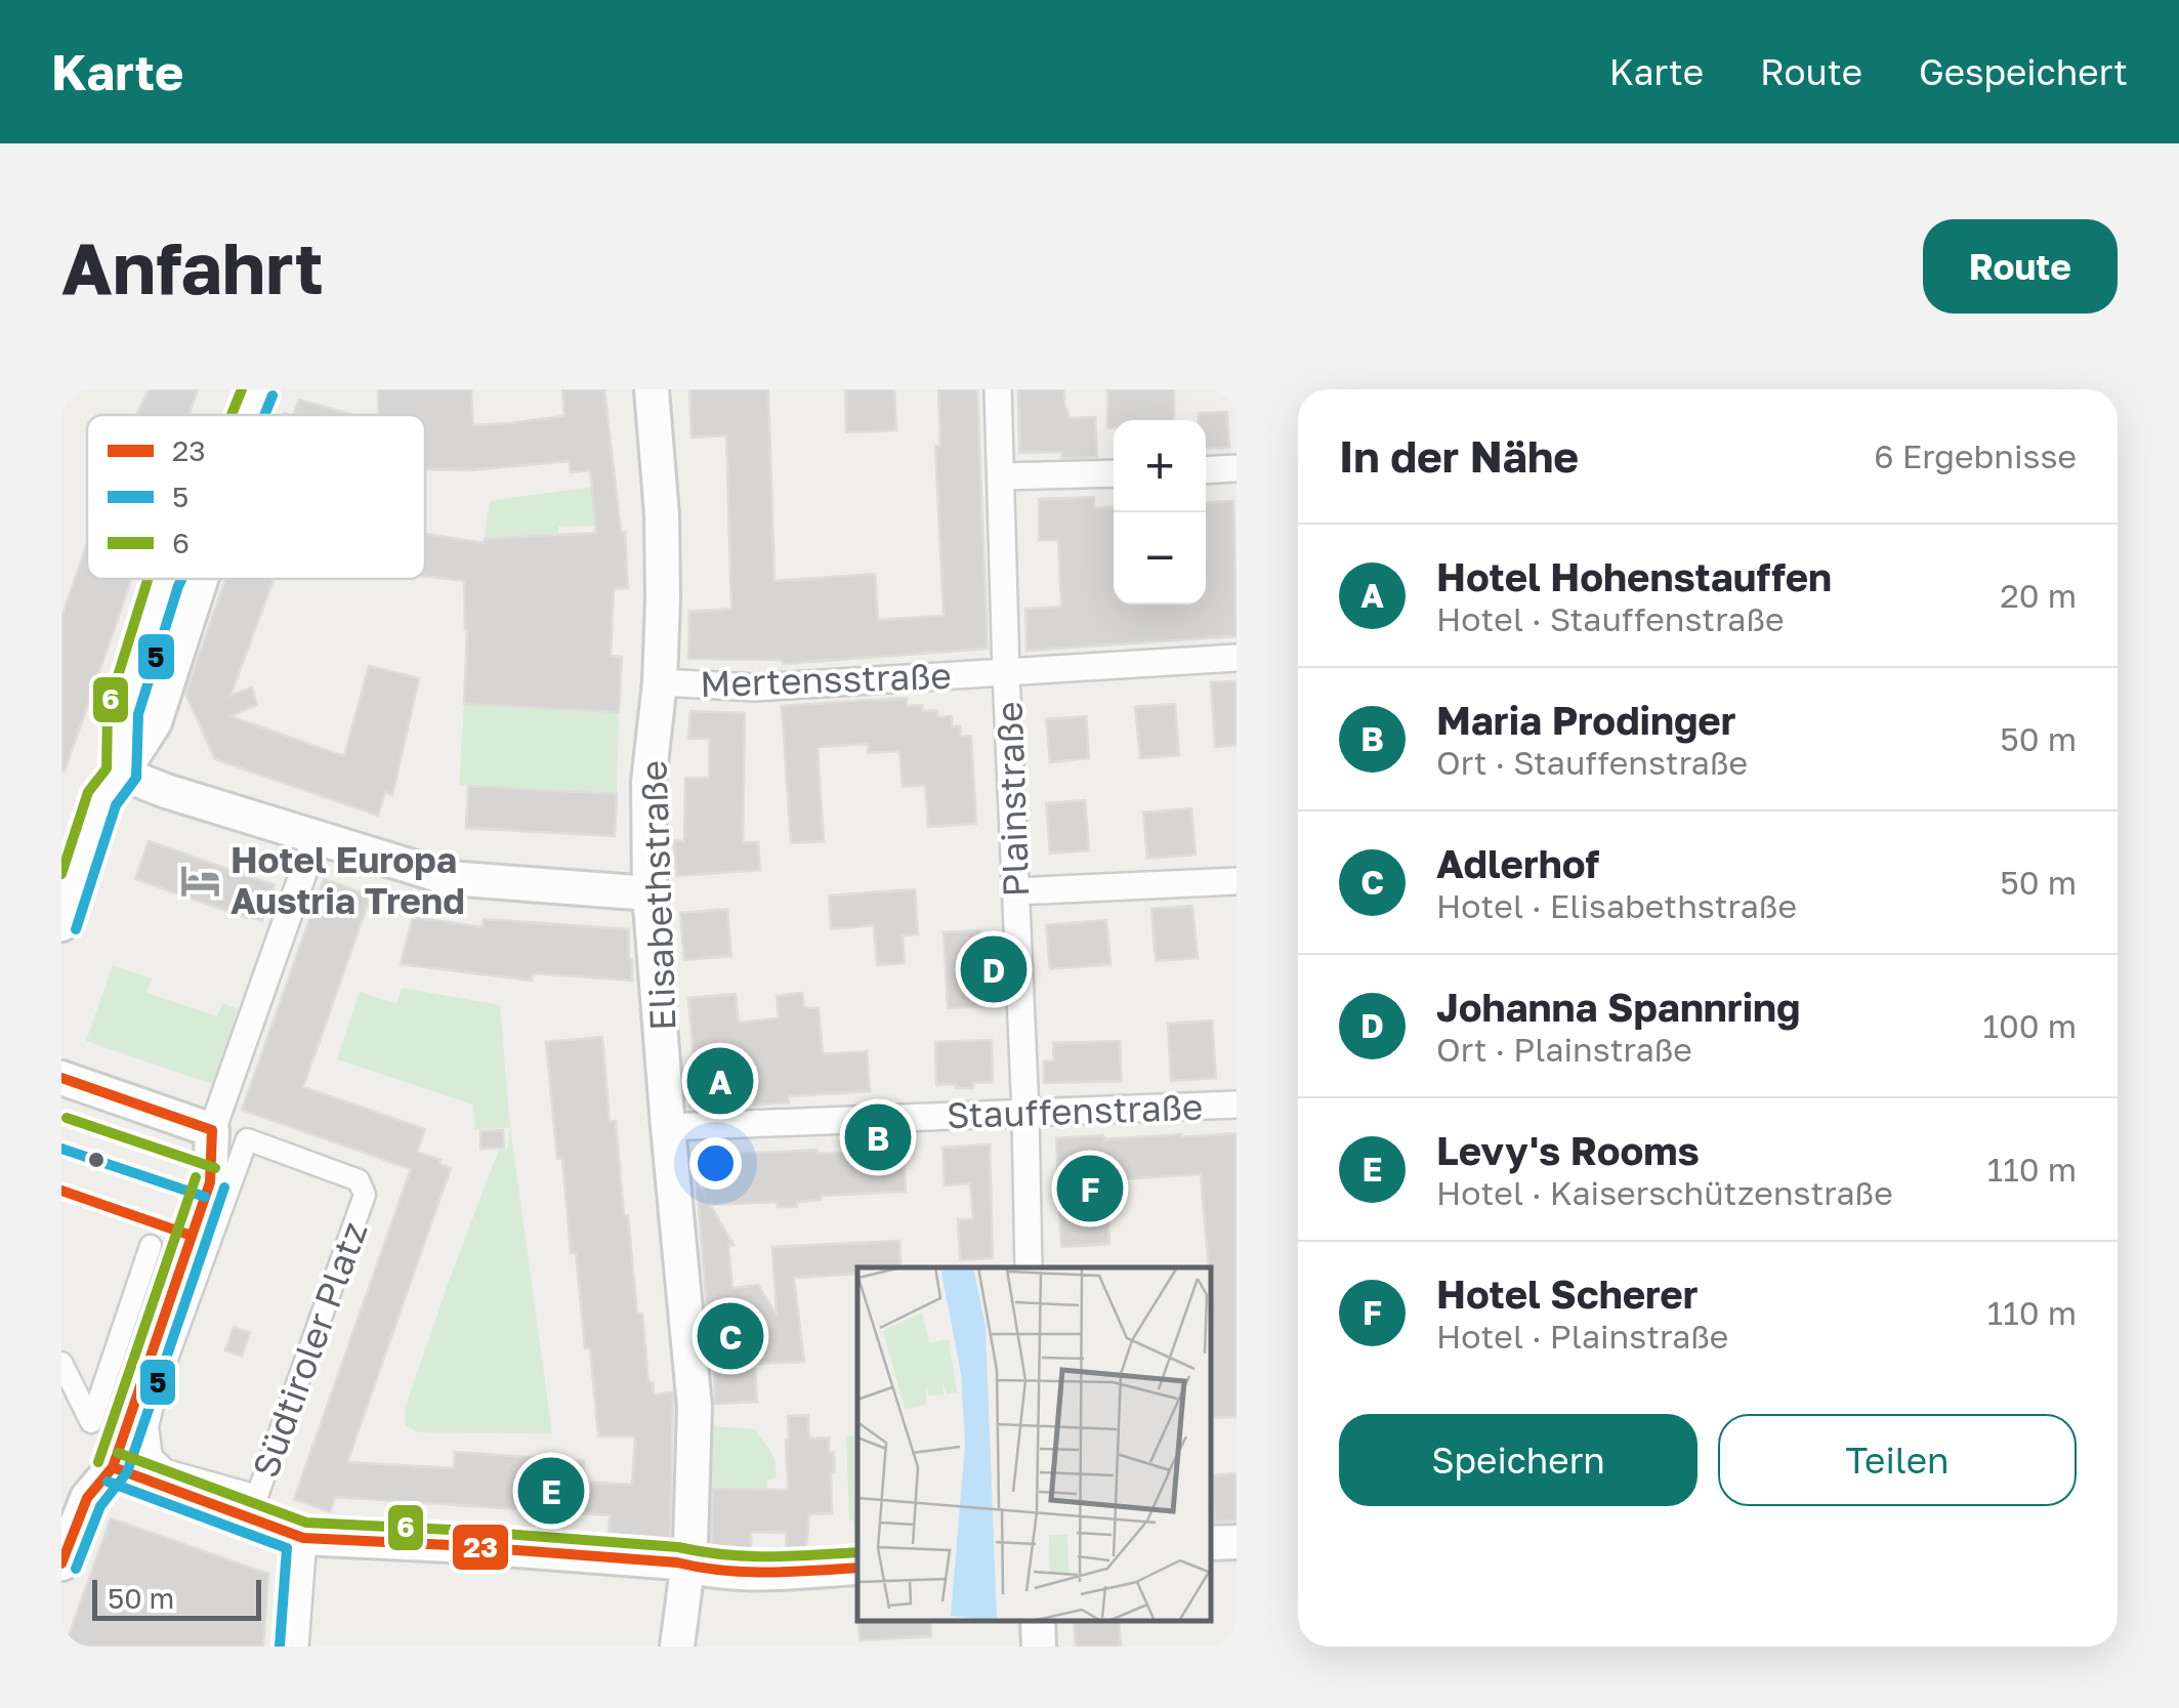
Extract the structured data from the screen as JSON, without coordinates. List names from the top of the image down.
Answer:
{
  "streets": {
    "street": [
      "Mertensstraße",
      "Plainstraße",
      "Elisabethstraße",
      "Stauffenstraße",
      "Südtiroler Platz"
    ]
  },
  "crossings": [
    ["Mertensstraße", "Plainstraße"],
    ["Mertensstraße", "Elisabethstraße"],
    ["Plainstraße", "Stauffenstraße"],
    ["Elisabethstraße", "Stauffenstraße"]
  ],
  "places": {
    "hotel": ["Hotel Europa Austria Trend"]
  },
  "lines": ["transit line 6", "transit line 5", "transit line 23"],
  "legend": ["23", "5", "6"],
  "scale_bar": "50 m",
  "page": {
    "header": "Karte",
    "nav": ["Karte", "Route", "Gespeichert"],
    "buttons": [
      "Route",
      ["Speichern", "Teilen"]
    ],
    "title": "Anfahrt",
    "heading": ["In der Nähe", "6 Ergebnisse"],
    "map_buttons": ["+", "−"],
    "list": [
      {
        "mark": "A",
        "name": "Hotel Hohenstauffen",
        "note": "Hotel · Stauffenstraße",
        "value": "20 m"
      },
      {
        "mark": "B",
        "name": "Maria Prodinger",
        "note": "Ort · Stauffenstraße",
        "value": "50 m"
      },
      {
        "mark": "C",
        "name": "Adlerhof",
        "note": "Hotel · Elisabethstraße",
        "value": "50 m"
      },
      {
        "mark": "D",
        "name": "Johanna Spannring",
        "note": "Ort · Plainstraße",
        "value": "100 m"
      },
      {
        "mark": "E",
        "name": "Levy's Rooms",
        "note": "Hotel · Kaiserschützenstraße",
        "value": "110 m"
      },
      {
        "mark": "F",
        "name": "Hotel Scherer",
        "note": "Hotel · Plainstraße",
        "value": "110 m"
      }
    ],
    "pins": [
      "D",
      "A",
      "B",
      "F",
      "C",
      "E"
    ],
    "scale": "50 m"
  }
}
